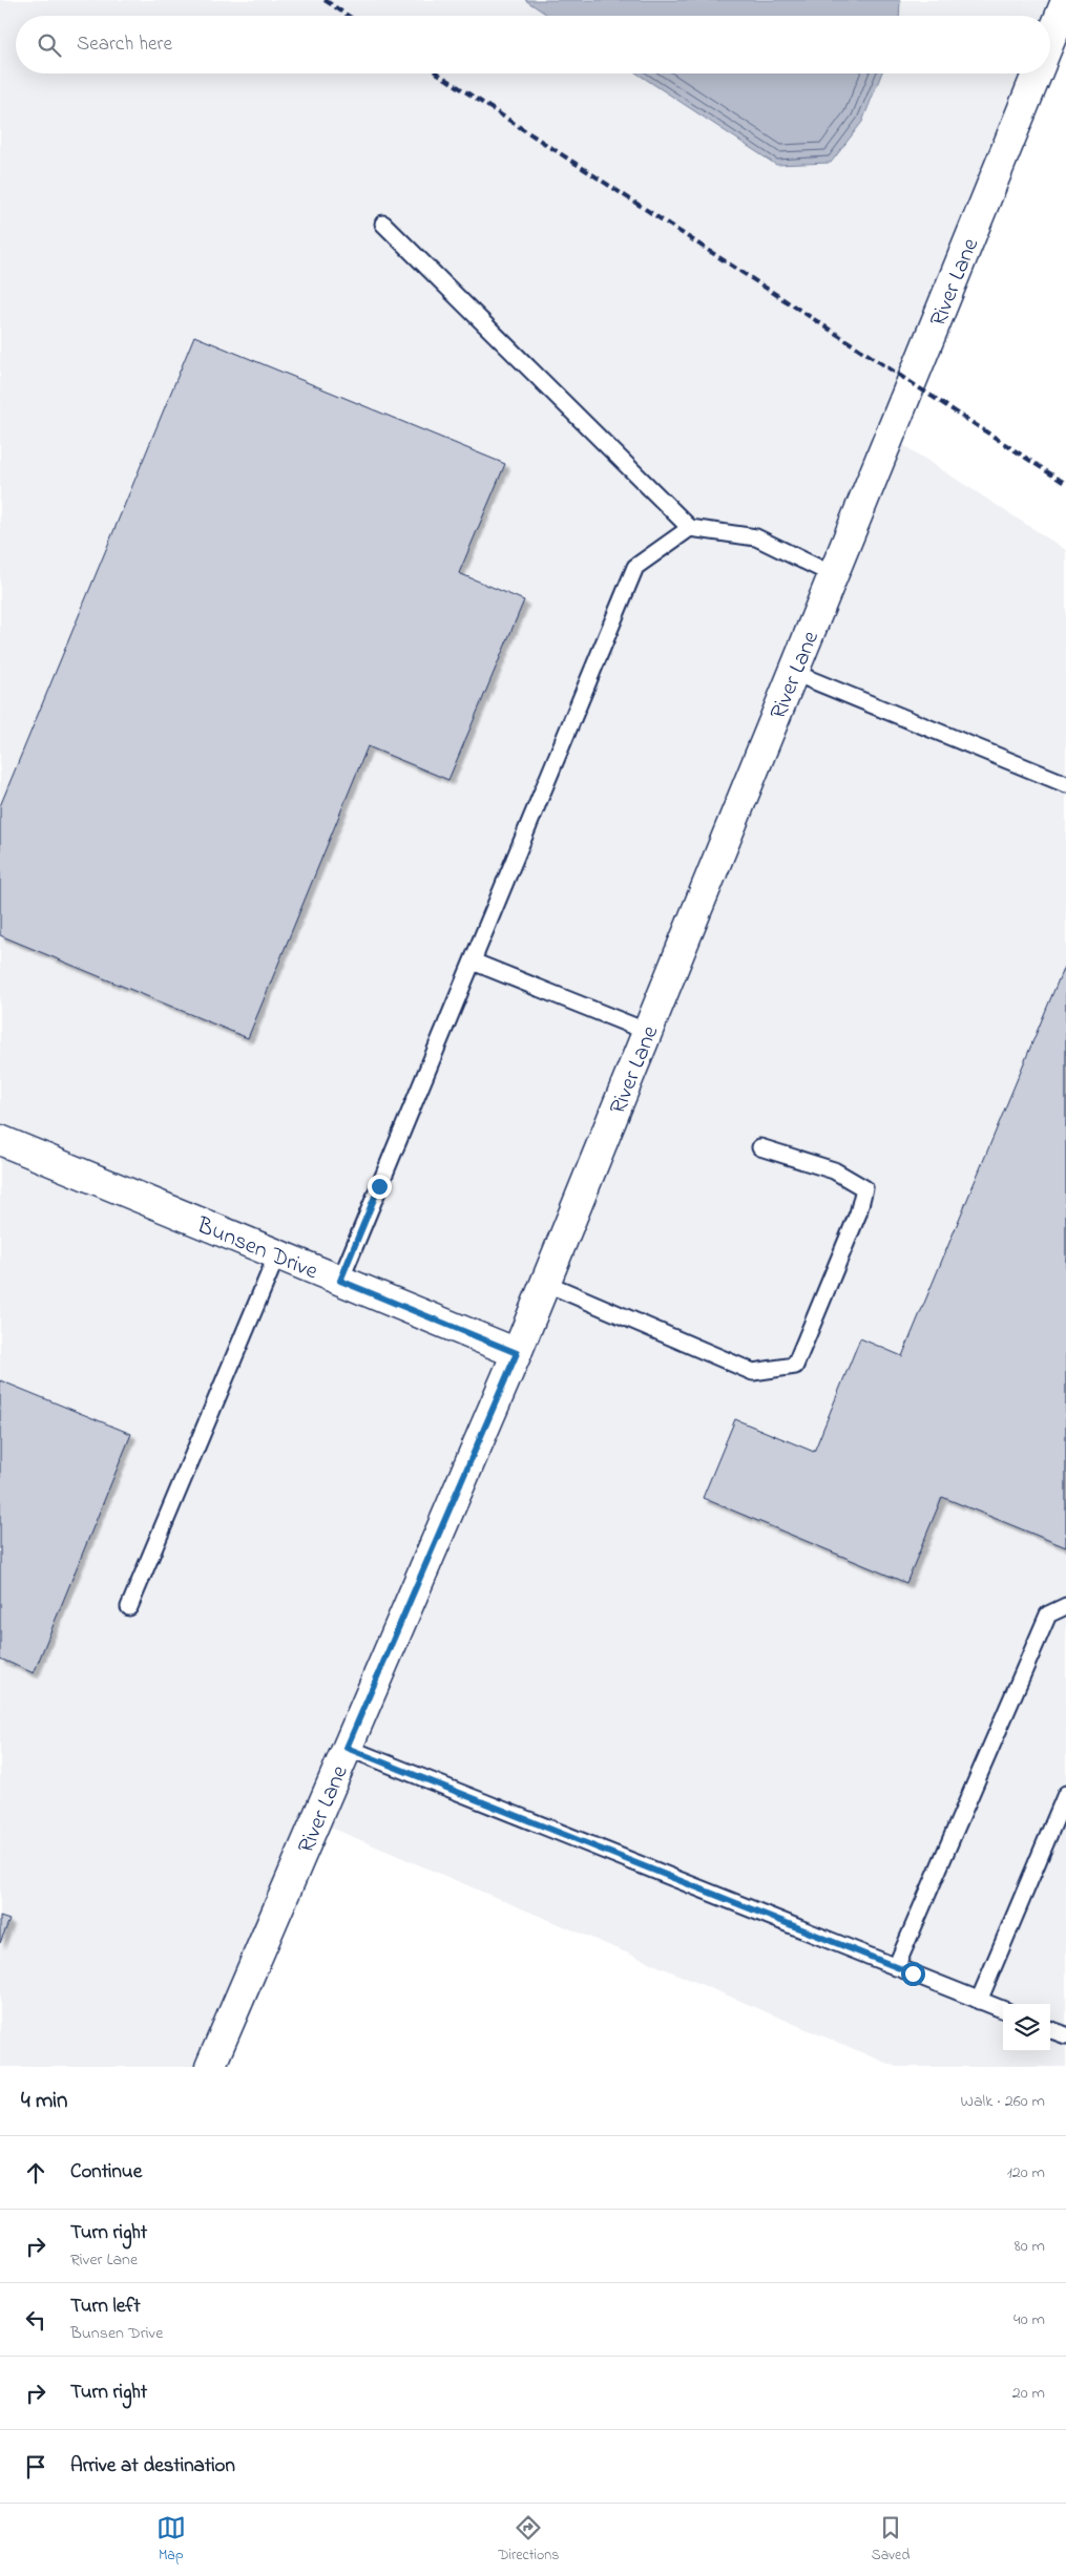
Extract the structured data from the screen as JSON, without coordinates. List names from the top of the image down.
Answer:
{
  "streets": {
    "street": ["River Lane", "Bunsen Drive"]
  },
  "crossings": [
    ["River Lane", "Bunsen Drive"]
  ],
  "page": {
    "search": "Search here",
    "heading": ["4 min", "Walk · 260 m"],
    "list": [
      ["Continue", "120 m"],
      ["Turn right", "River Lane", "80 m"],
      ["Turn left", "Bunsen Drive", "40 m"],
      ["Turn right", "20 m"],
      "Arrive at destination"
    ],
    "nav": ["Map", "Directions", "Saved"]
  }
}
